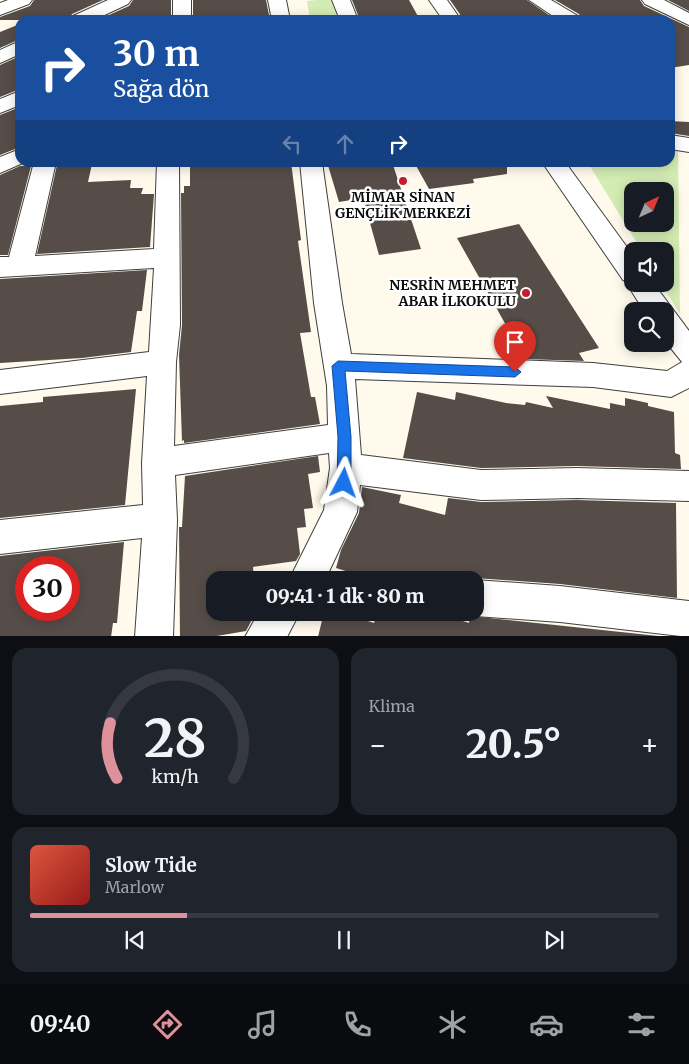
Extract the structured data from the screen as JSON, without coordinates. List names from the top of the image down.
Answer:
{
  "places": ["MİMAR SİNAN GENÇLİK MERKEZİ", "NESRİN MEHMET ABAR İLKOKULU"],
  "north": "top right",
  "page": {
    "turn": ["30 m", "Sağa dön"],
    "limit": "30",
    "trip": "09:41 · 1 dk · 80 m",
    "tile": "Klima",
    "heat": ["−", "20.5°", "+"],
    "song": ["Slow Tide", "Marlow"],
    "tabs": "09:40",
    "gauge": ["28", "km/h"]
  }
}
